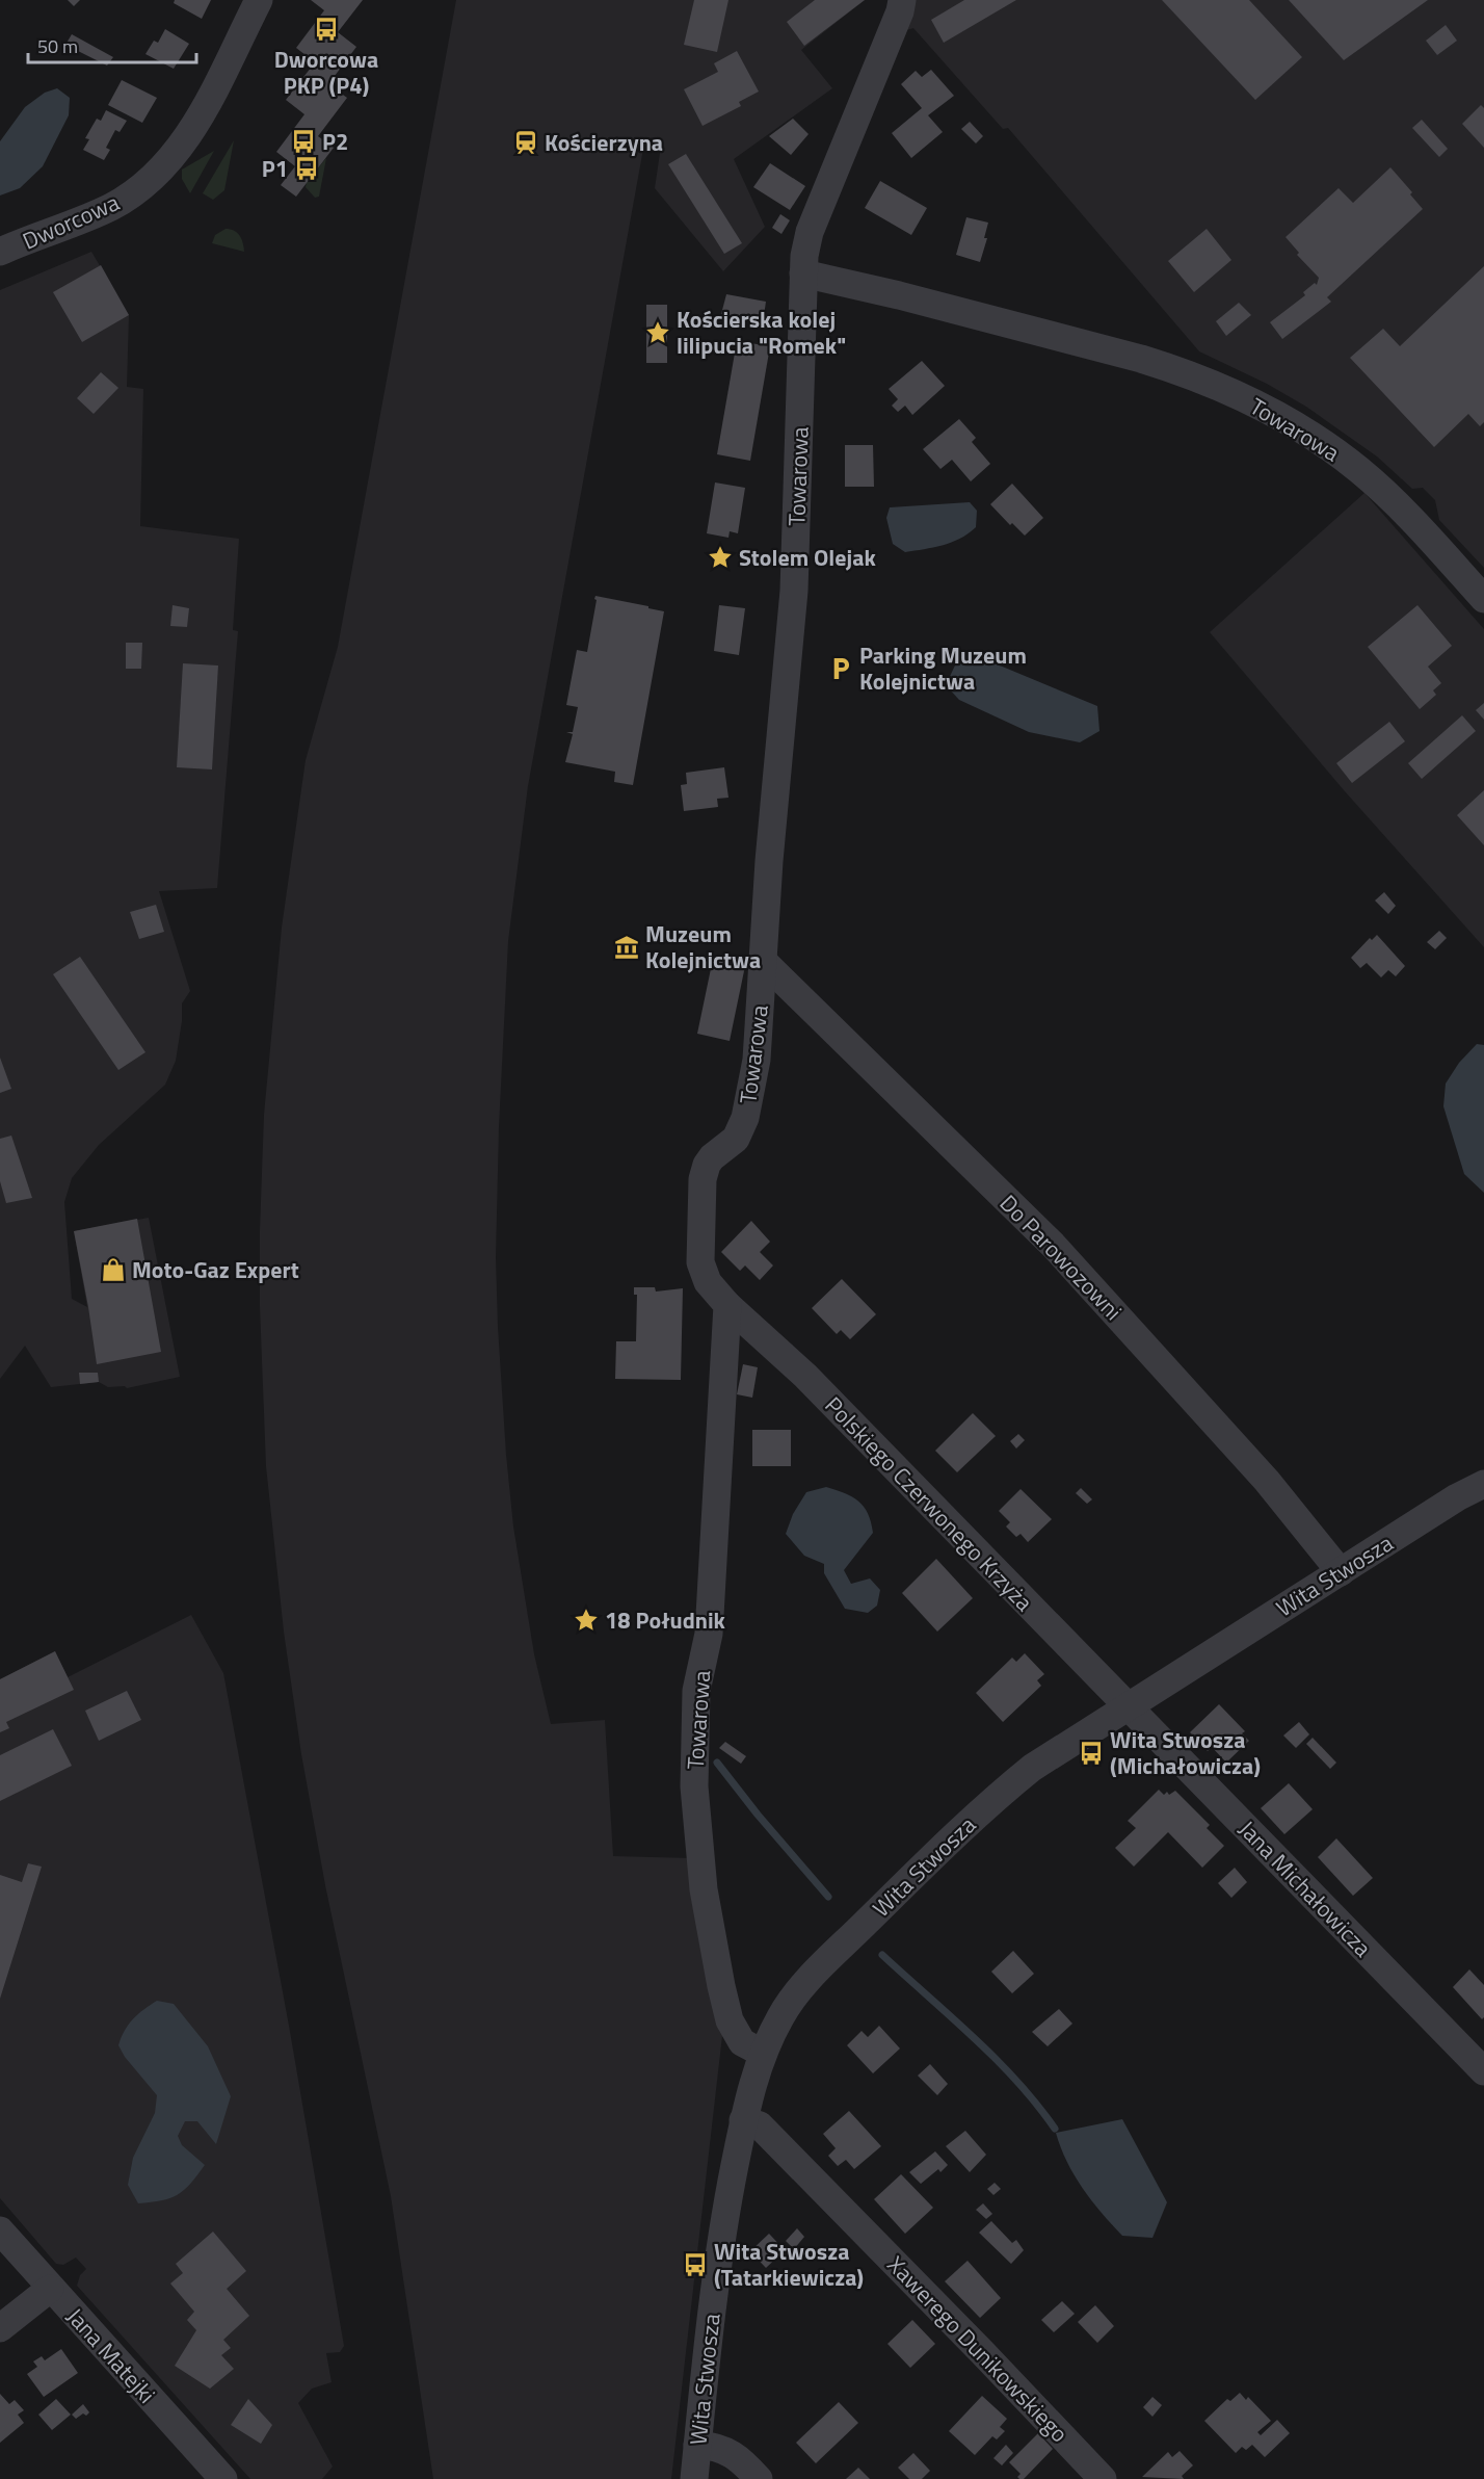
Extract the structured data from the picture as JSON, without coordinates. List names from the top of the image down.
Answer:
{
  "streets": {
    "street": [
      "Dworcowa",
      "Towarowa",
      "Do Parowozowni",
      "Polskiego Czerwonego Krzyża",
      "Wita Stwosza",
      "Jana Michałowicza",
      "Xawerego Dunikowskiego",
      "Jana Matejki"
    ]
  },
  "crossings": [
    ["Towarowa", "Do Parowozowni"],
    ["Towarowa", "Polskiego Czerwonego Krzyża"],
    ["Towarowa", "Wita Stwosza"],
    ["Do Parowozowni", "Wita Stwosza"],
    ["Polskiego Czerwonego Krzyża", "Wita Stwosza"],
    ["Polskiego Czerwonego Krzyża", "Jana Michałowicza"],
    ["Wita Stwosza", "Jana Michałowicza"],
    ["Wita Stwosza", "Xawerego Dunikowskiego"]
  ],
  "places": {
    "bus stop": [
      "Dworcowa PKP (P4)",
      "P2",
      "P1",
      "Wita Stwosza (Michałowicza)",
      "Wita Stwosza (Tatarkiewicza)"
    ],
    "station": ["Kościerzyna"],
    "place": ["Kościerska kolej lilipucia \"Romek\"", "Stolem Olejak", "18 Południk"],
    "parking": ["Parking Muzeum Kolejnictwa"],
    "museum": ["Muzeum Kolejnictwa"],
    "shop": ["Moto-Gaz Expert"]
  },
  "scale_bar": "50 m"
}
